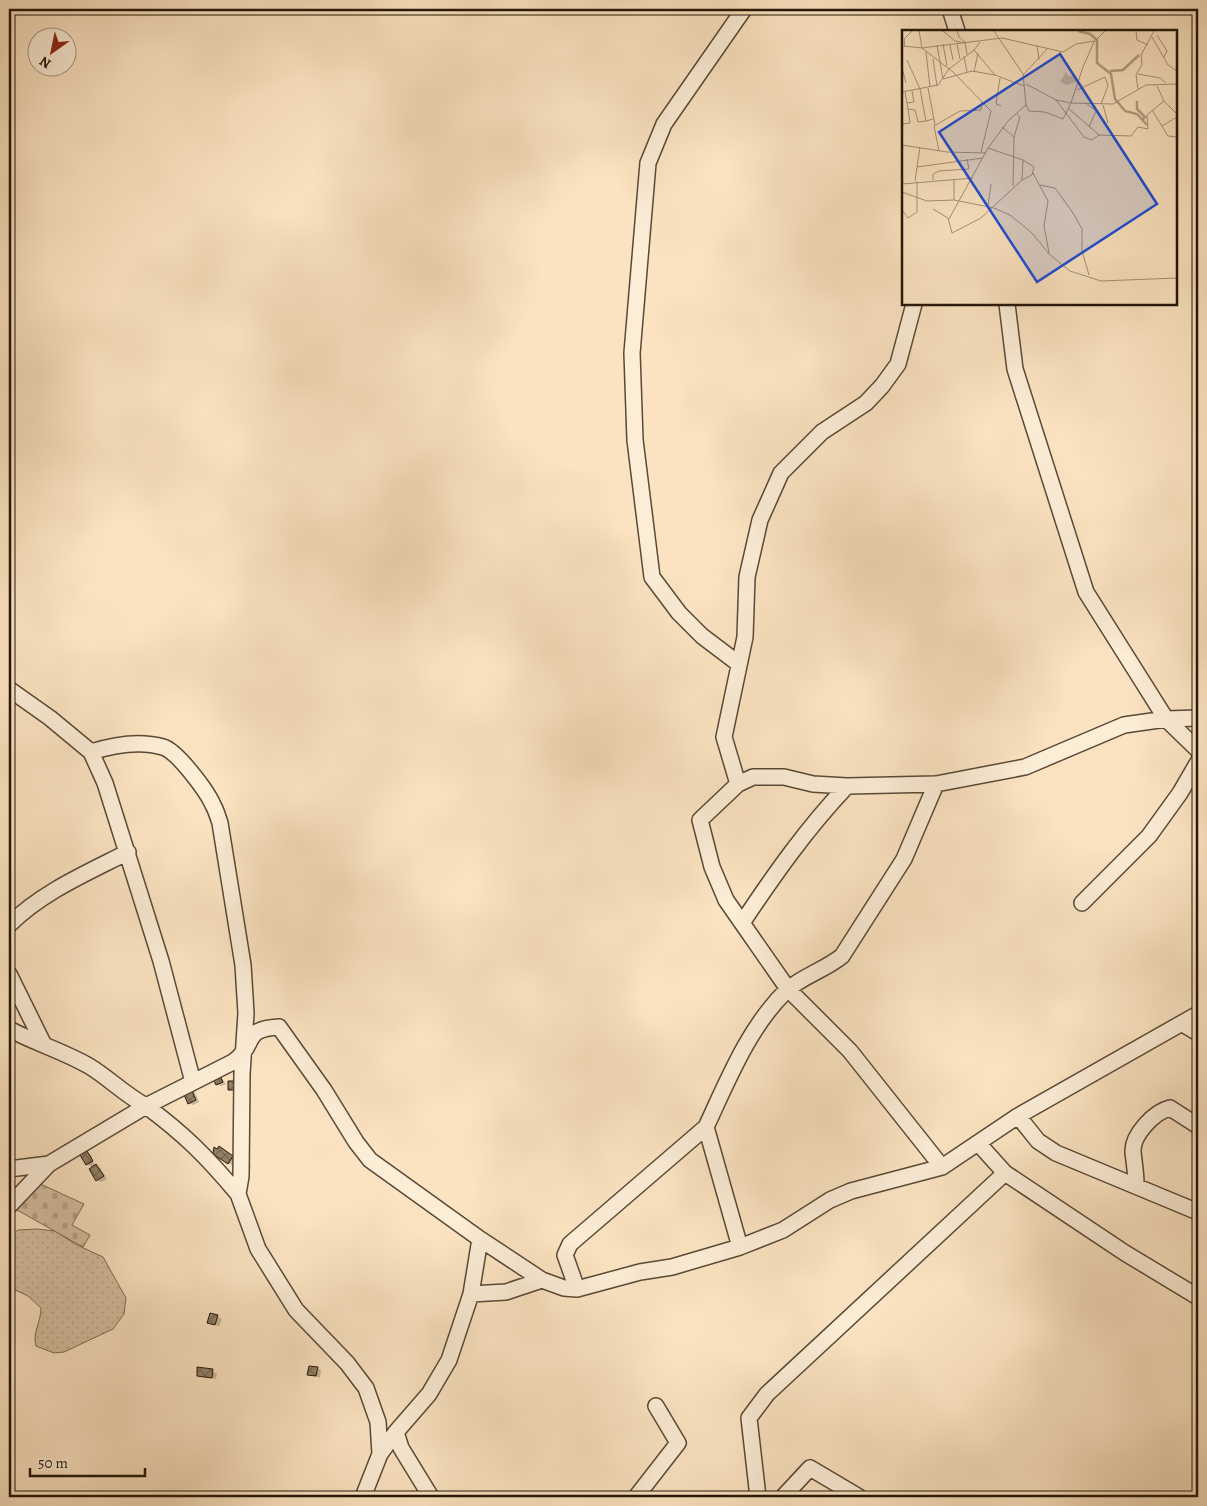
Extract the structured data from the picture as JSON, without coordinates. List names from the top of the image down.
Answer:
{
  "scale_bar": "50 m",
  "north": "bottom left"
}
